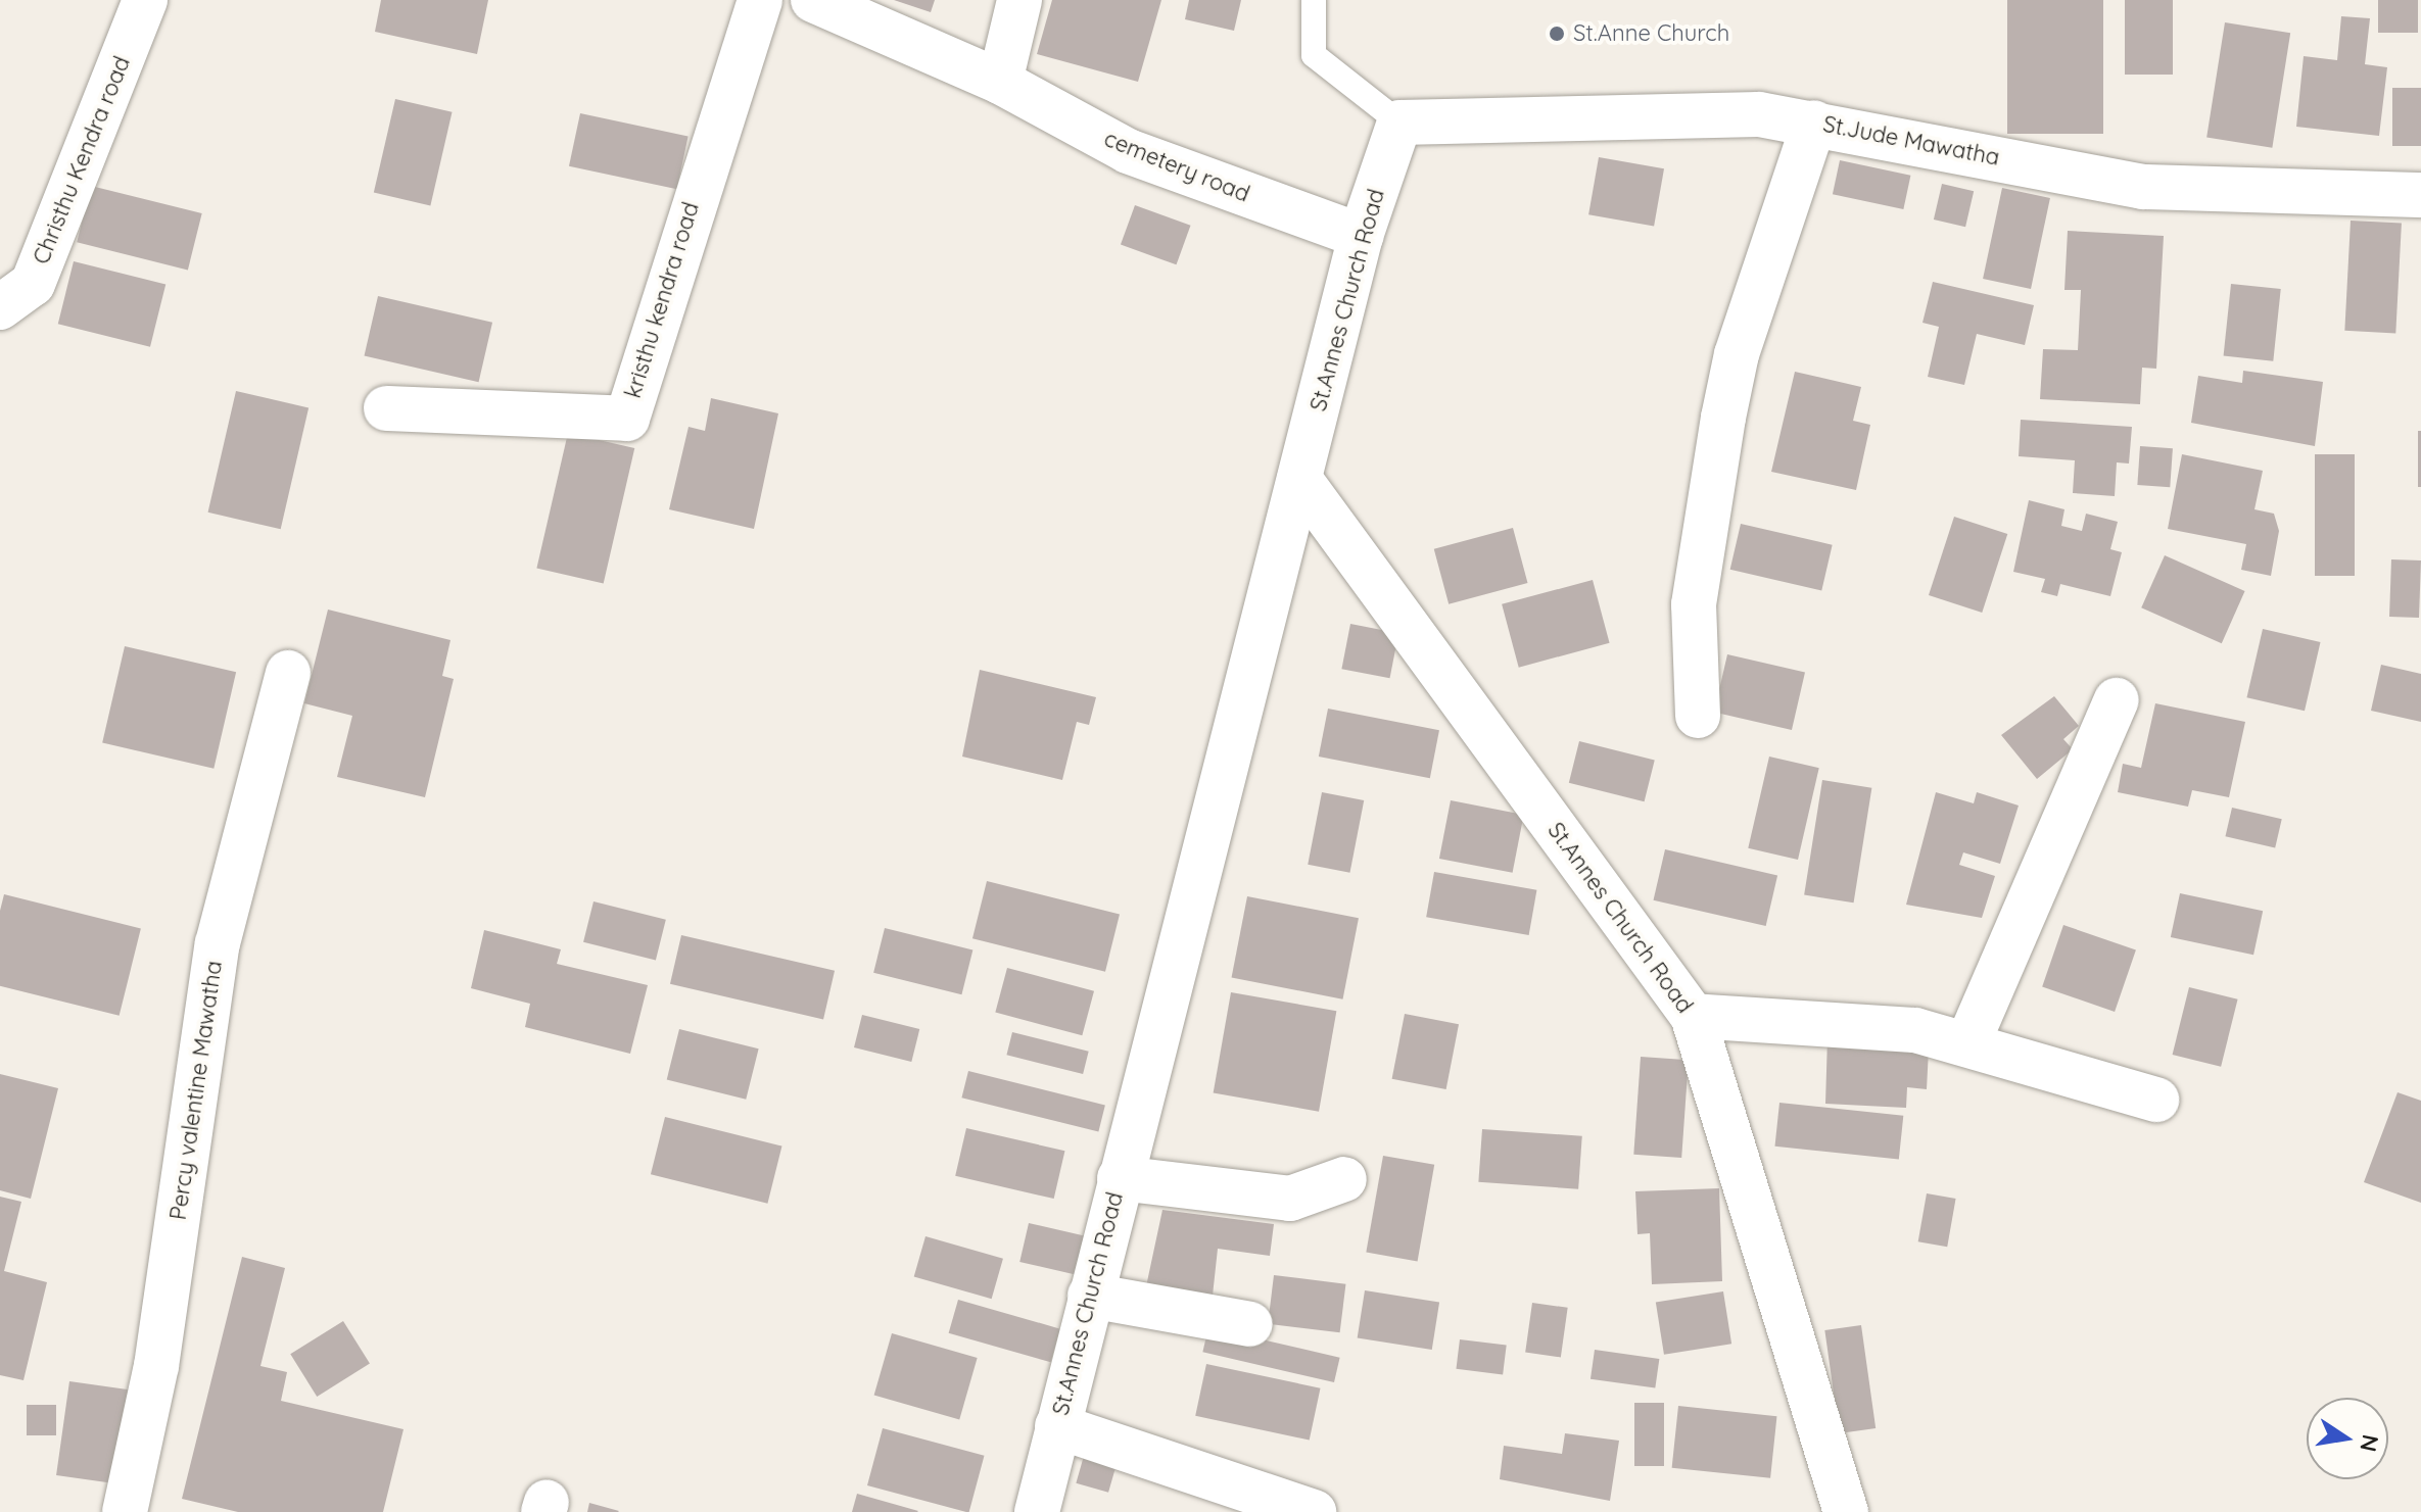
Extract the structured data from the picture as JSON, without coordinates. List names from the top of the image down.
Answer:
{
  "streets": {
    "street": [
      "St.Jude Mawatha",
      "Christhu Kendra road",
      "cemetery road",
      "kristhu kendra road",
      "St.Annes Church Road",
      "Percy valentine Mawatha"
    ]
  },
  "crossings": [
    ["St.Jude Mawatha", "St.Annes Church Road"],
    ["cemetery road", "St.Annes Church Road"]
  ],
  "places": ["St.Anne Church"],
  "north": "right"
}
